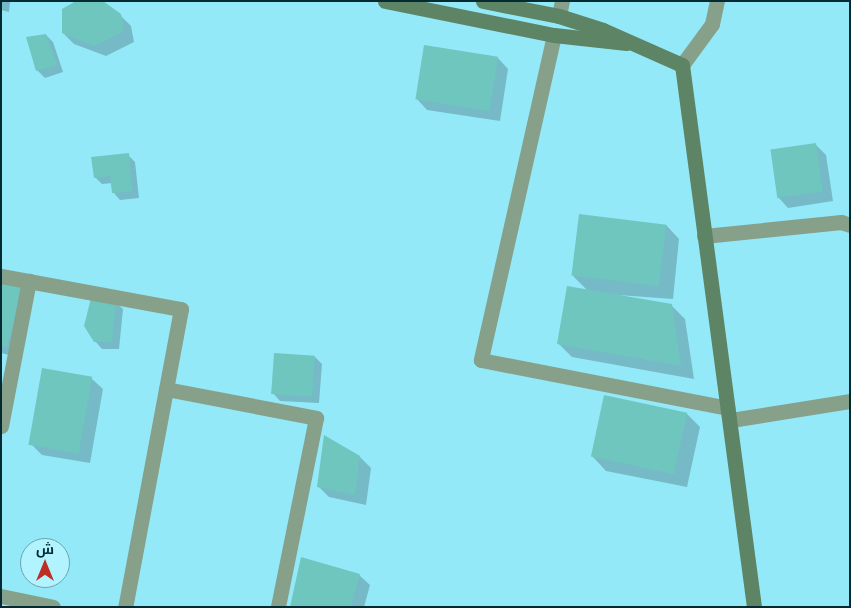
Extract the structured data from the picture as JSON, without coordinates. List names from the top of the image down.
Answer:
{
  "north": "top"
}
